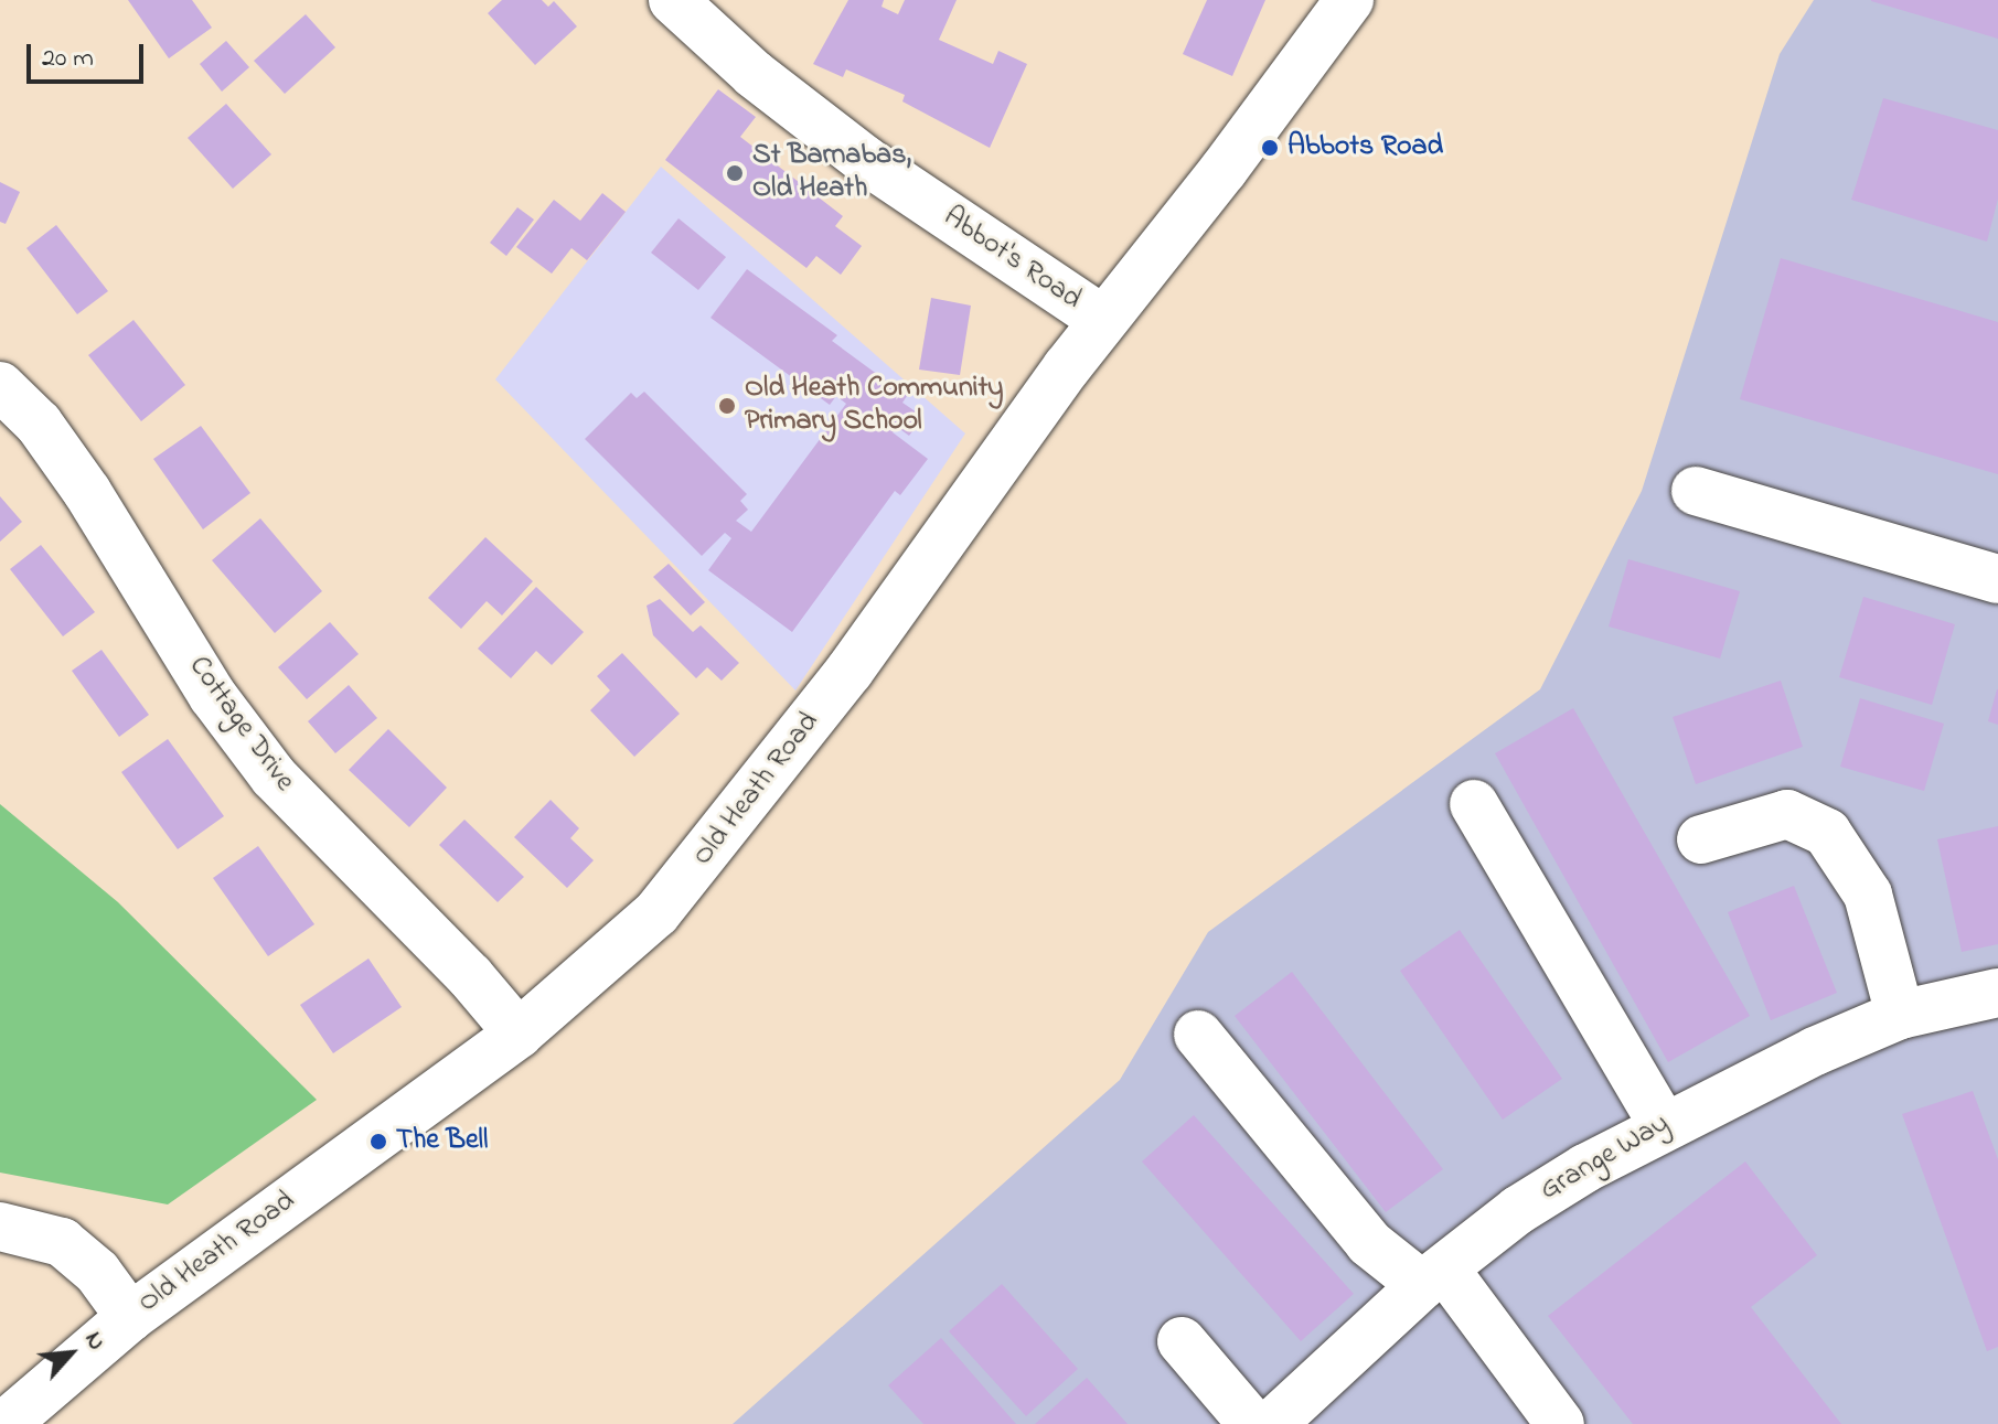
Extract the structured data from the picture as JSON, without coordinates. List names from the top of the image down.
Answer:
{
  "streets": {
    "street": [
      "Abbot's Road",
      "Cottage Drive",
      "Old Heath Road",
      "Grange Way"
    ]
  },
  "crossings": [
    ["Abbot's Road", "Old Heath Road"],
    ["Cottage Drive", "Old Heath Road"]
  ],
  "places": [
    "Abbots Road",
    "St Barnabas, Old Heath",
    "Old Heath Community Primary School",
    "The Bell"
  ],
  "scale_bar": "20 m",
  "north": "top right"
}
